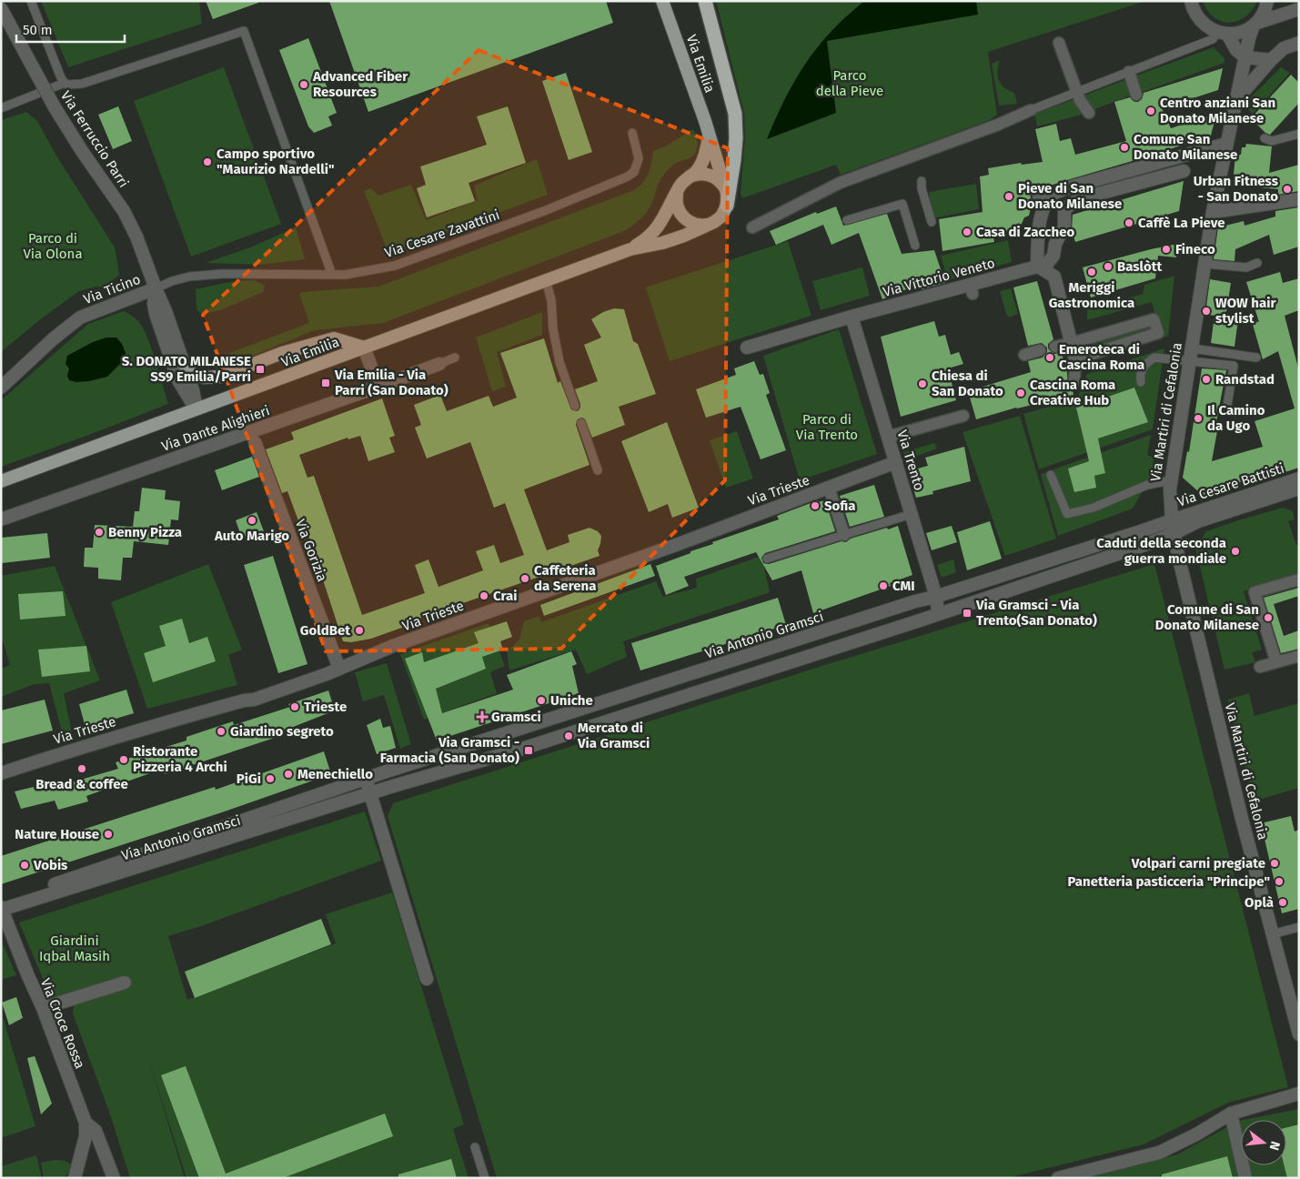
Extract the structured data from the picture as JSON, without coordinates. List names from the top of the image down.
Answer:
{
  "streets": {
    "main road": ["Via Emilia"],
    "street": [
      "Via Ferruccio Parri",
      "Via Vittorio Veneto",
      "Via Ticino",
      "Via Martiri di Cefalonia",
      "Via Dante Alighieri",
      "Via Trento",
      "Via Cesare Battisti",
      "Via Trieste",
      "Via Gorizia",
      "Via Antonio Gramsci",
      "Via Croce Rossa"
    ],
    "lane": ["Via Cesare Zavattini"]
  },
  "crossings": [
    ["Via Emilia", "Via Ferruccio Parri"],
    ["Via Ferruccio Parri", "Via Cesare Zavattini"],
    ["Via Ferruccio Parri", "Via Ticino"],
    ["Via Cesare Zavattini", "Via Ticino"],
    ["Via Vittorio Veneto", "Via Trento"],
    ["Via Martiri di Cefalonia", "Via Cesare Battisti"],
    ["Via Martiri di Cefalonia", "Via Antonio Gramsci"],
    ["Via Trento", "Via Trieste"],
    ["Via Trento", "Via Antonio Gramsci"],
    ["Via Cesare Battisti", "Via Antonio Gramsci"],
    ["Via Trieste", "Via Gorizia"],
    ["Via Antonio Gramsci", "Via Croce Rossa"]
  ],
  "parks": [
    "Parco della Pieve",
    "Parco di Via Olona",
    "Parco di Via Trento",
    "Giardini Iqbal Masih"
  ],
  "places": {
    "other": [
      "Advanced Fiber Resources",
      "Centro anziani San Donato Milanese",
      "Comune San Donato Milanese",
      "Campo sportivo \"Maurizio Nardelli\"",
      "Urban Fitness - San Donato",
      "Pieve di San Donato Milanese",
      "Caffè La Pieve",
      "Casa di Zaccheo",
      "Fineco",
      "Baslòtt",
      "Meriggi Gastronomica",
      "WOW hair stylist",
      "Emeroteca di Cascina Roma",
      "Randstad",
      "Chiesa di San Donato",
      "Cascina Roma Creative Hub",
      "Il Camino da Ugo",
      "Sofia",
      "Auto Marigo",
      "Benny Pizza",
      "Caduti della seconda guerra mondiale",
      "Caffeteria da Serena",
      "CMI",
      "Crai",
      "Comune di San Donato Milanese",
      "GoldBet",
      "Uniche",
      "Trieste",
      "Giardino segreto",
      "Mercato di Via Gramsci",
      "Ristorante Pizzeria 4 Archi",
      "Bread & coffee",
      "Menechiello",
      "PiGi",
      "Nature House",
      "Volpari carni pregiate",
      "Vobis",
      "Panetteria pasticceria \"Principe\"",
      "Oplà"
    ],
    "transit": [
      "S. DONATO MILANESE SS9 Emilia/Parri",
      "Via Emilia - Via Parri (San Donato)",
      "Via Gramsci - Via Trento(San Donato)",
      "Via Gramsci - Farmacia (San Donato)"
    ],
    "health": ["Gramsci"]
  },
  "scale_bar": "50 m",
  "north": "right"
}
